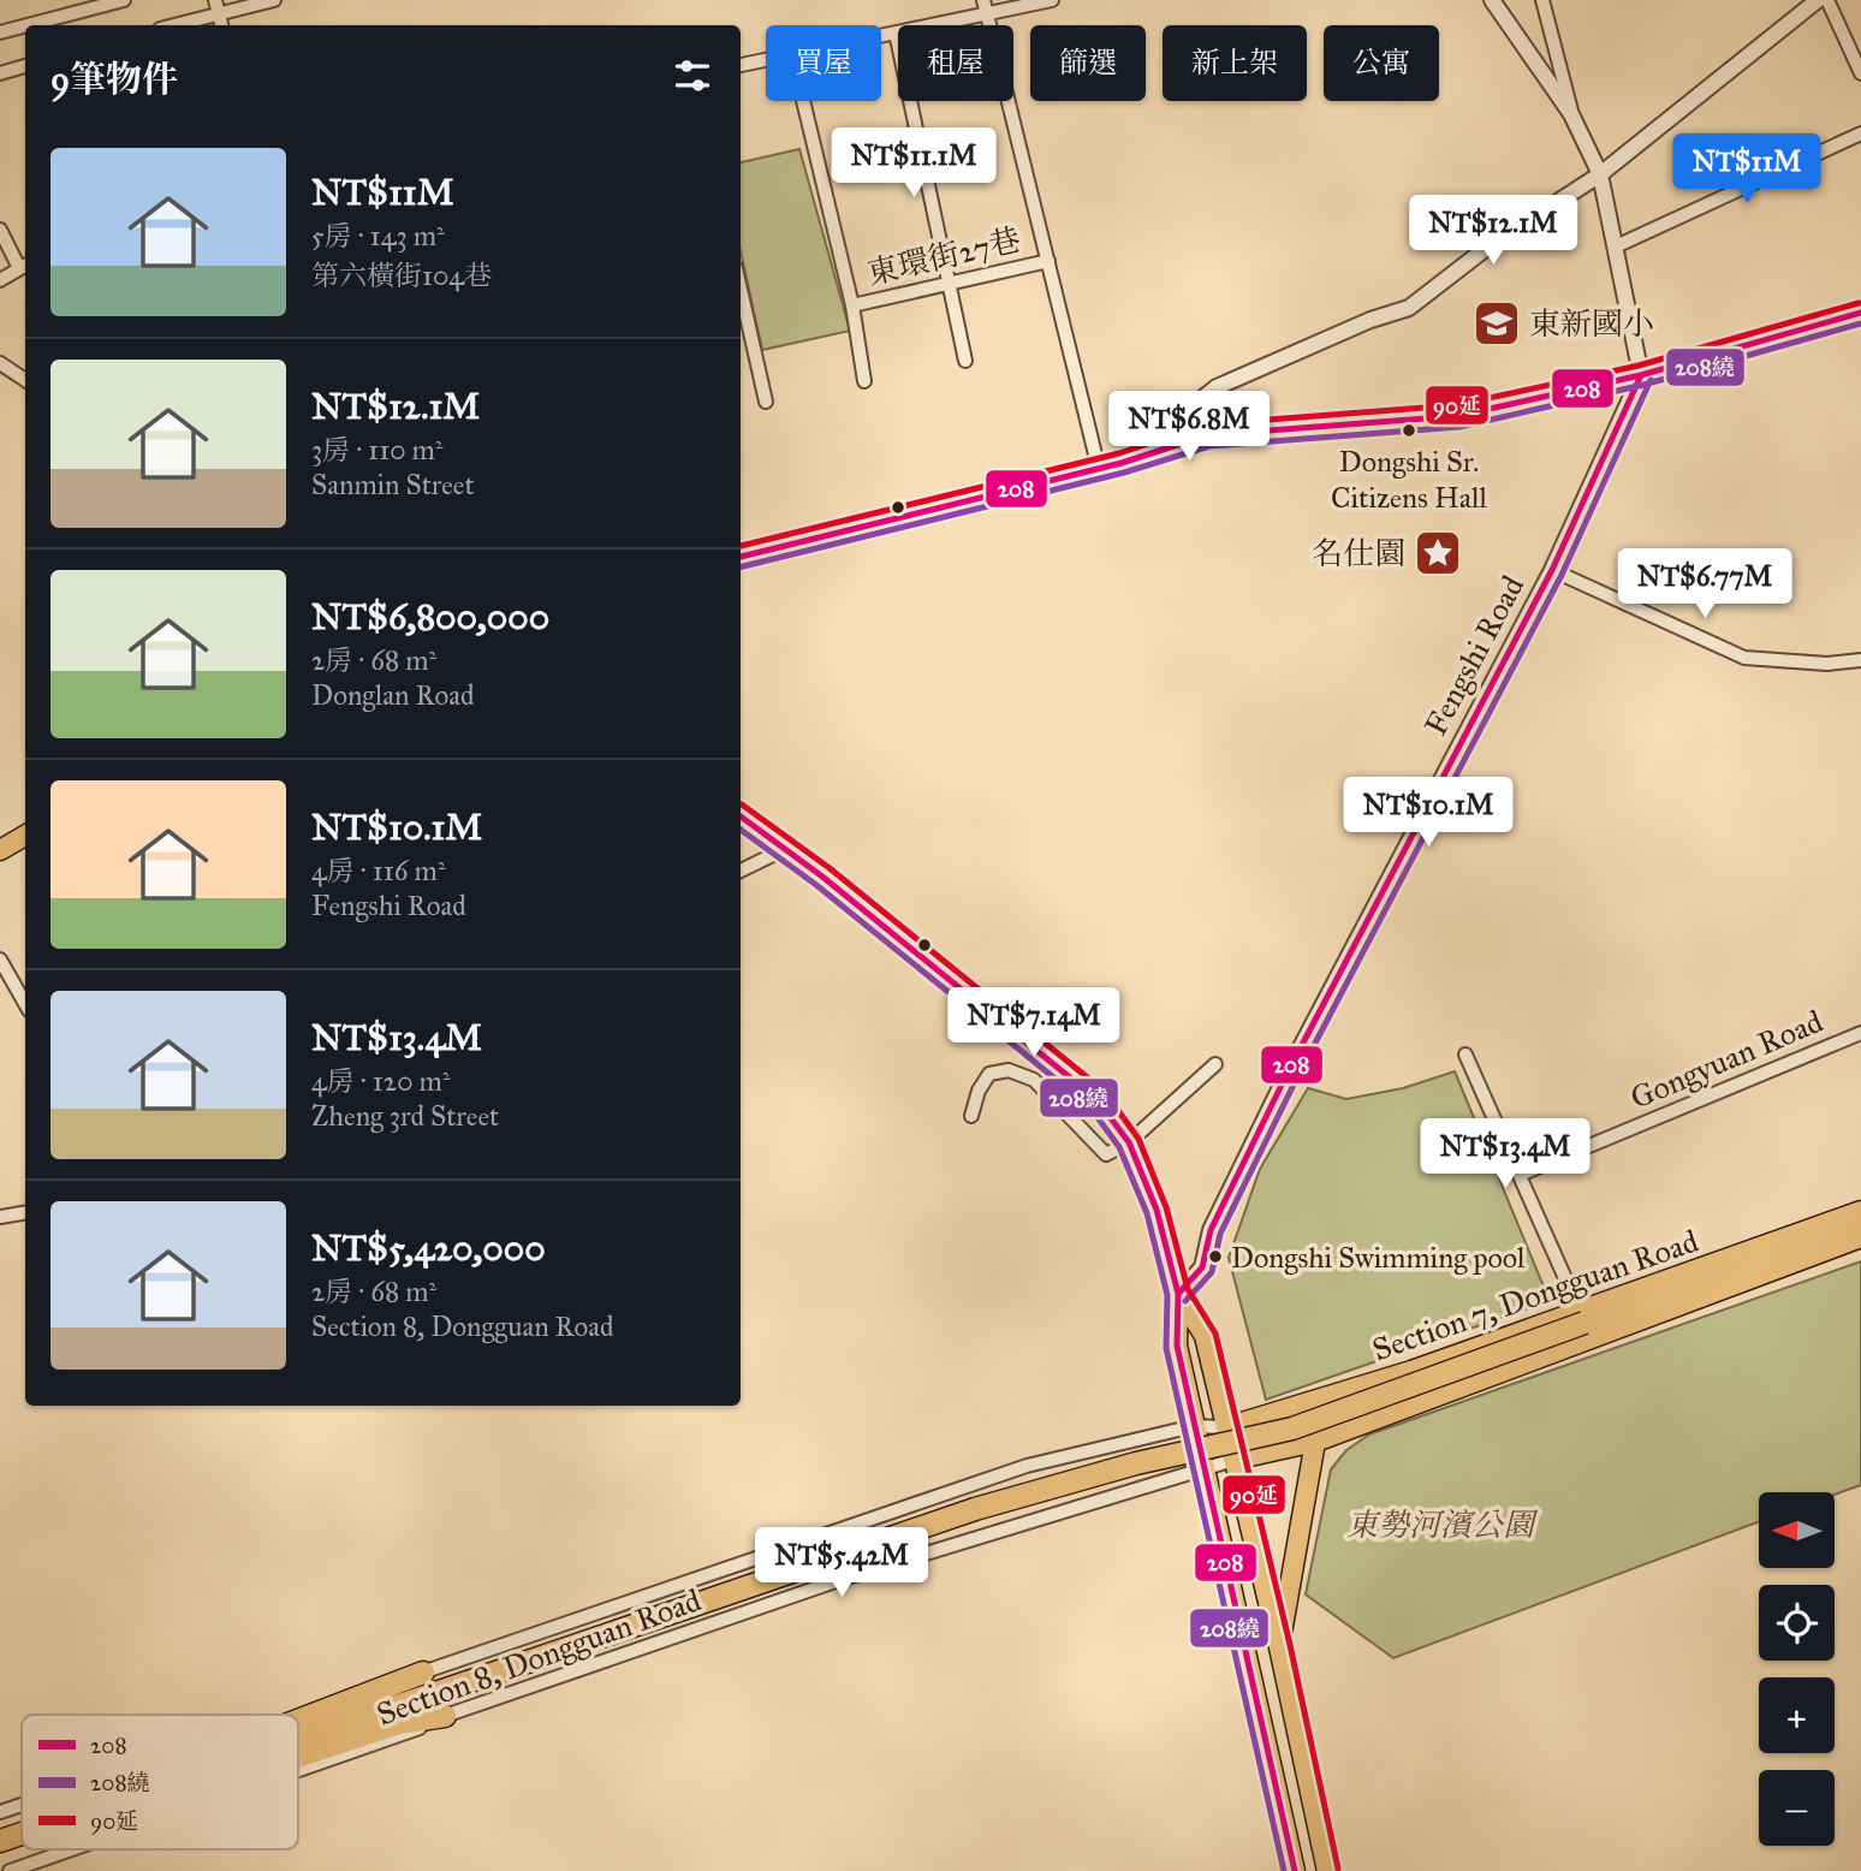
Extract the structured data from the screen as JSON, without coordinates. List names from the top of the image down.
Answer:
{
  "streets": {
    "main road": ["Section 7, Dongguan Road"],
    "street": [
      "東環街27巷",
      "Fengshi Road",
      "Gongyuan Road",
      "Section 8, Dongguan Road"
    ]
  },
  "crossings": [
    ["Section 7, Dongguan Road", "Section 8, Dongguan Road"]
  ],
  "parks": ["東勢河濱公園"],
  "places": {
    "school or university": ["東新國小"],
    "other": ["Dongshi Sr. Citizens Hall", "Dongshi Swimming pool"],
    "place": ["名仕園"]
  },
  "lines": ["transit line 90延", "transit line 208", "transit line 208繞"],
  "legend": ["208", "208繞", "90延"],
  "north": "left",
  "page": {
    "chip": [
      "買屋",
      "租屋",
      "篩選",
      "新上架",
      "公寓"
    ],
    "heading": "9筆物件",
    "list": [
      {
        "name": "NT$11M",
        "note": "5房 · 143 m² · 第六橫街104巷"
      },
      {
        "name": "NT$12.1M",
        "note": "3房 · 110 m² · Sanmin Street"
      },
      {
        "name": "NT$6,800,000",
        "note": "2房 · 68 m² · Donglan Road"
      },
      {
        "name": "NT$10.1M",
        "note": "4房 · 116 m² · Fengshi Road"
      },
      {
        "name": "NT$13.4M",
        "note": "4房 · 120 m² · Zheng 3rd Street"
      },
      {
        "name": "NT$5,420,000",
        "note": "2房 · 68 m² · Section 8, Dongguan Road"
      }
    ],
    "price": [
      "NT$11.1M",
      "NT$11M",
      "NT$12.1M",
      "NT$6.8M",
      "NT$6.77M",
      "NT$10.1M",
      "NT$7.14M",
      "NT$13.4M",
      "NT$5.42M"
    ],
    "map_buttons": ["+", "−"]
  }
}
